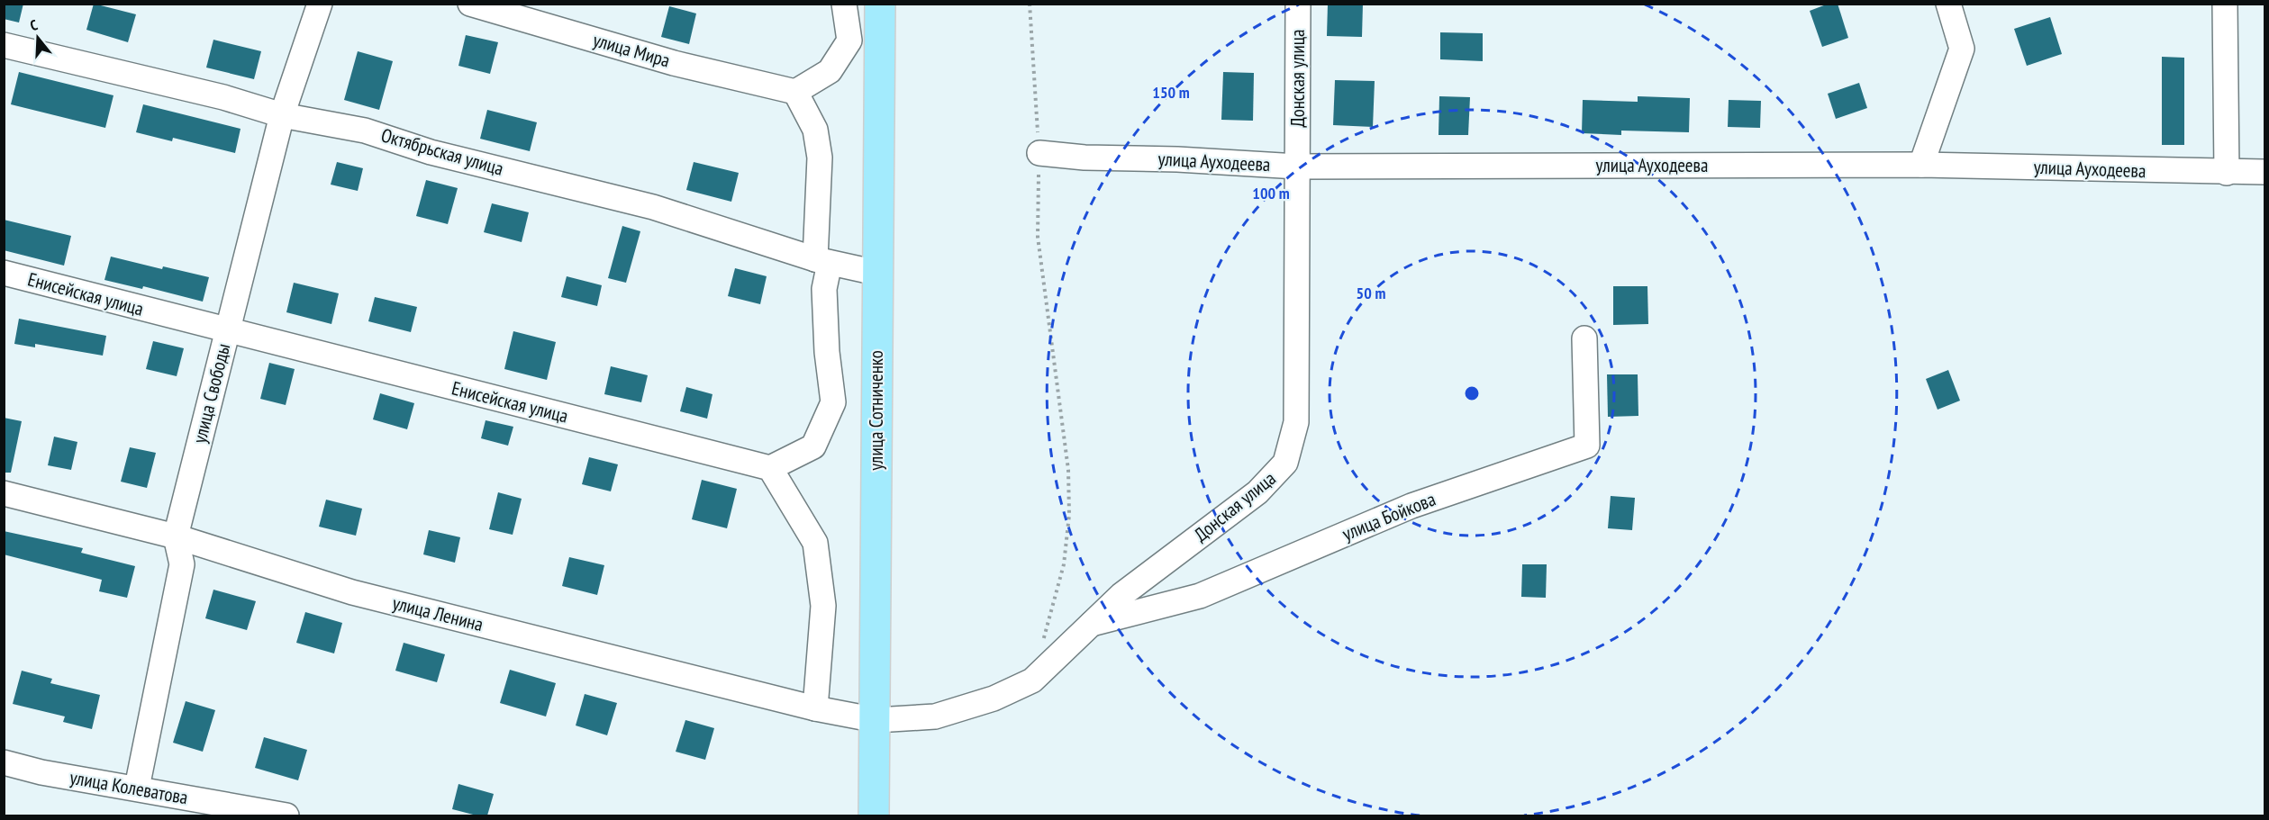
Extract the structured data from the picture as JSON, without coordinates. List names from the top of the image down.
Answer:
{
  "streets": {
    "main road": ["улица Сотниченко"],
    "street": [
      "улица Мира",
      "Донская улица",
      "Октябрьская улица",
      "улица Ауходеева",
      "Енисейская улица",
      "улица Свободы",
      "улица Бойкова",
      "улица Ленина",
      "улица Колеватова"
    ]
  },
  "crossings": [
    ["Донская улица", "улица Ауходеева"],
    ["Донская улица", "улица Сотниченко"],
    ["Донская улица", "улица Бойкова"],
    ["Донская улица", "улица Ленина"],
    ["Октябрьская улица", "улица Свободы"],
    ["Октябрьская улица", "улица Сотниченко"],
    ["Енисейская улица", "улица Свободы"],
    ["улица Свободы", "улица Ленина"],
    ["улица Свободы", "улица Колеватова"],
    ["улица Сотниченко", "улица Ленина"]
  ],
  "north": "top",
  "rings": ["150 m", "100 m", "50 m"]
}
